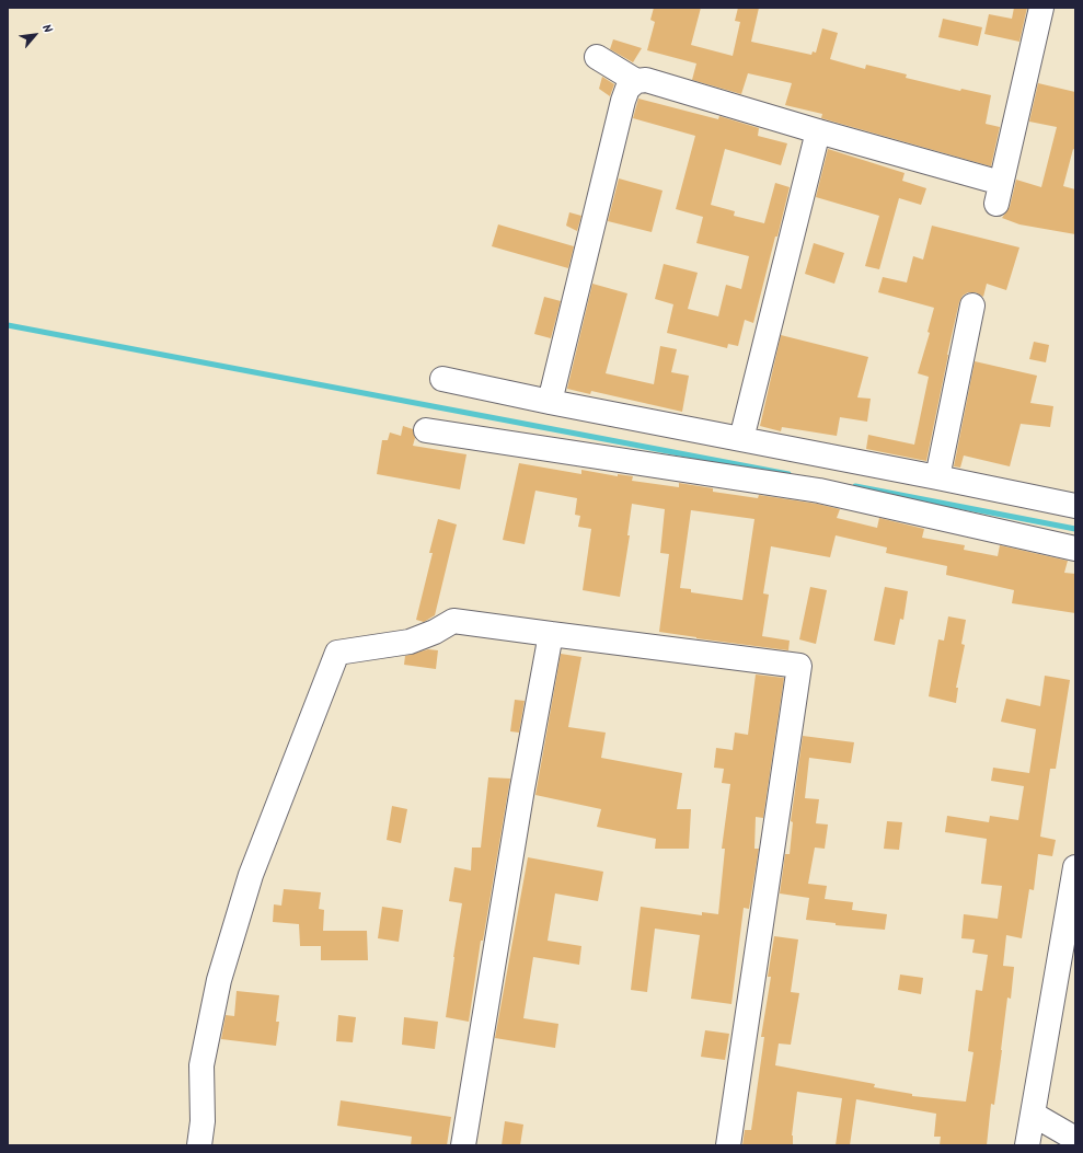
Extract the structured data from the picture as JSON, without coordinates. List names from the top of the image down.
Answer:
{
  "north": "top right"
}
